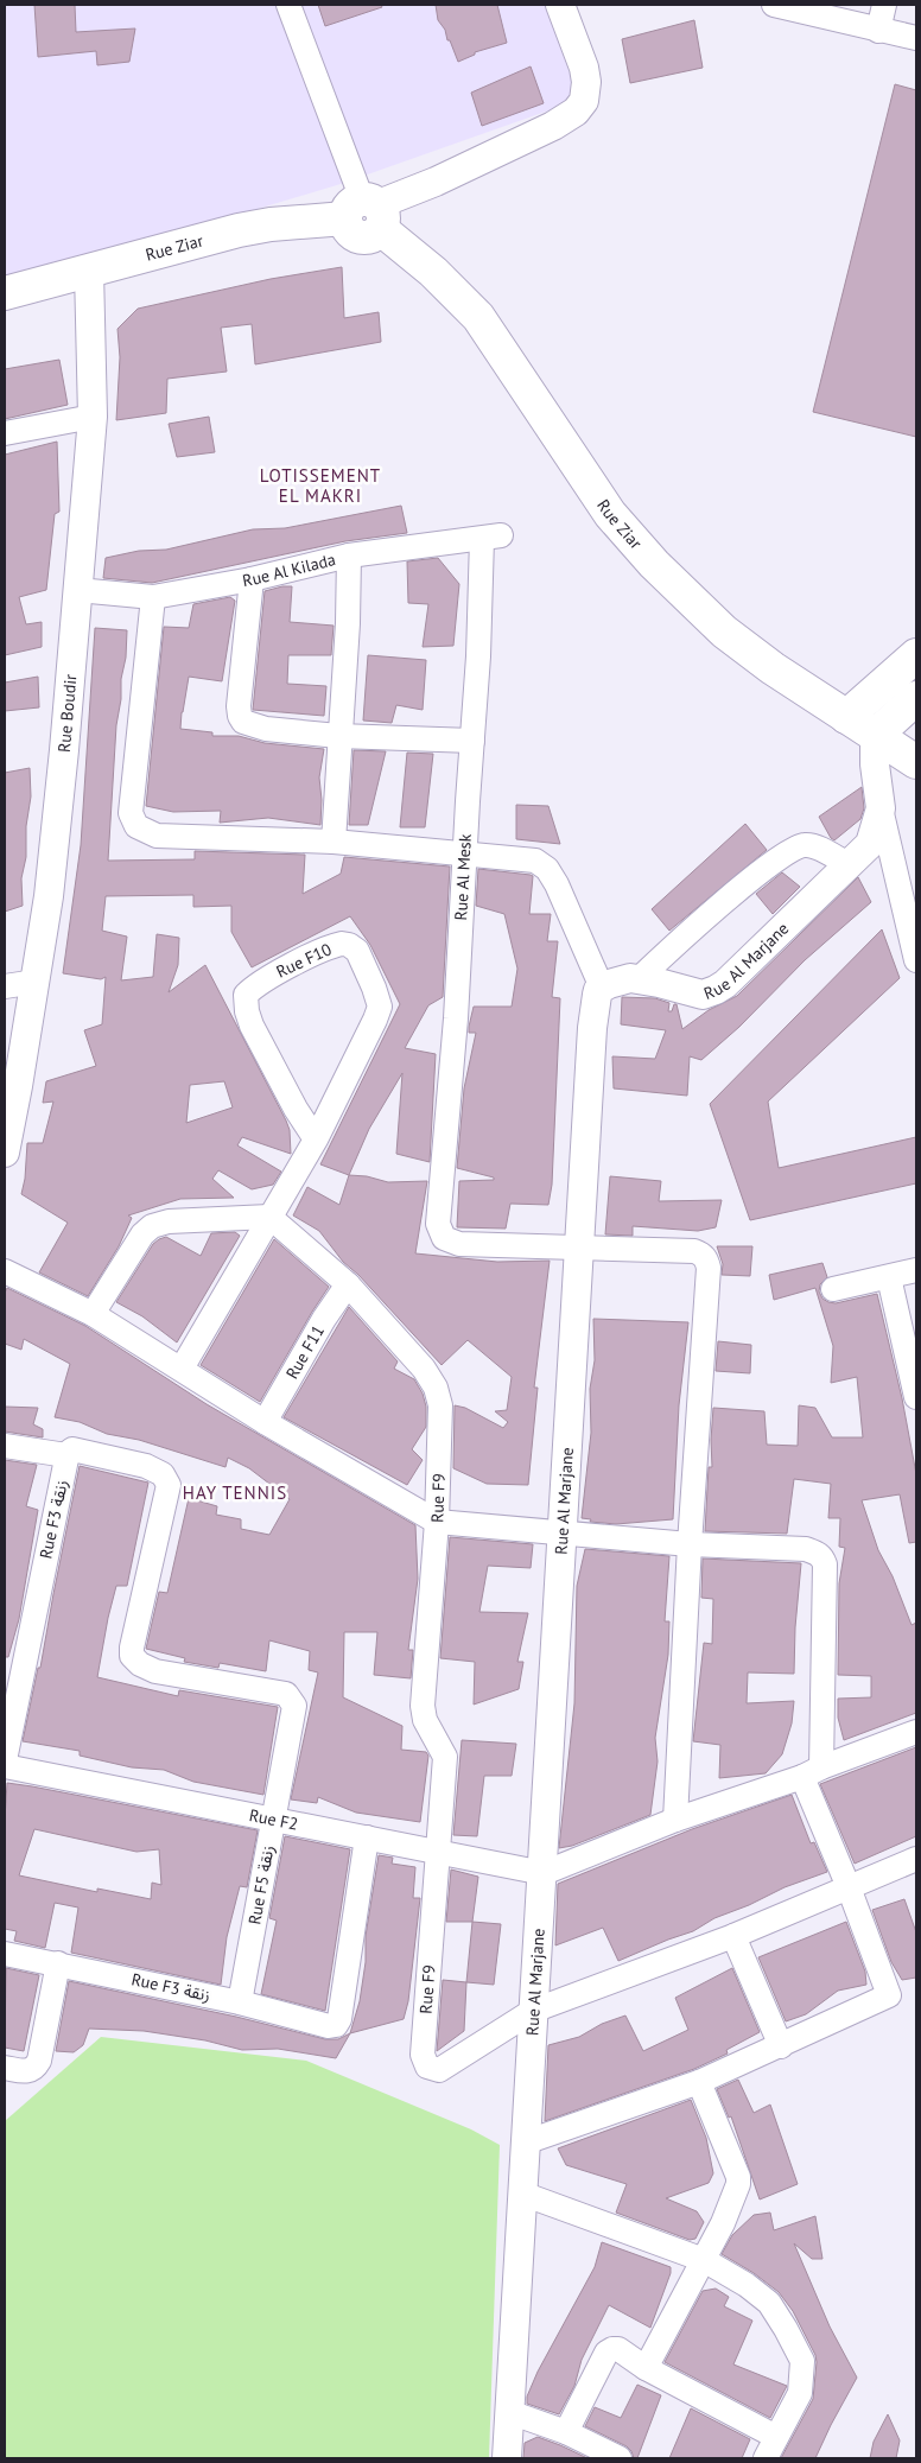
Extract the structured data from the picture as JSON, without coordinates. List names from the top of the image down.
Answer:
{
  "streets": {
    "main road": ["Rue Ziar"],
    "street": [
      "Rue Al Kilada",
      "Rue Boudir",
      "Rue Al Mesk",
      "Rue Al Marjane",
      "Rue F10",
      "Rue F11",
      "Rue F9",
      "Rue F3 زنقة",
      "Rue F2",
      "Rue F5 زنقة"
    ]
  },
  "crossings": [
    ["Rue Ziar", "Rue Boudir"],
    ["Rue Ziar", "Rue Al Marjane"],
    ["Rue Al Kilada", "Rue Boudir"],
    ["Rue Al Kilada", "Rue Al Mesk"],
    ["Rue Al Mesk", "Rue Al Marjane"],
    ["Rue Al Marjane", "Rue F9"],
    ["Rue Al Marjane", "Rue F2"],
    ["Rue F10", "Rue F9"],
    ["Rue F11", "Rue F9"],
    ["Rue F9", "Rue F2"],
    ["Rue F3 زنقة", "Rue F2"],
    ["Rue F3 زنقة", "Rue F5 زنقة"],
    ["Rue F2", "Rue F5 زنقة"]
  ],
  "districts": ["LOTISSEMENT EL MAKRI", "HAY TENNIS"]
}
